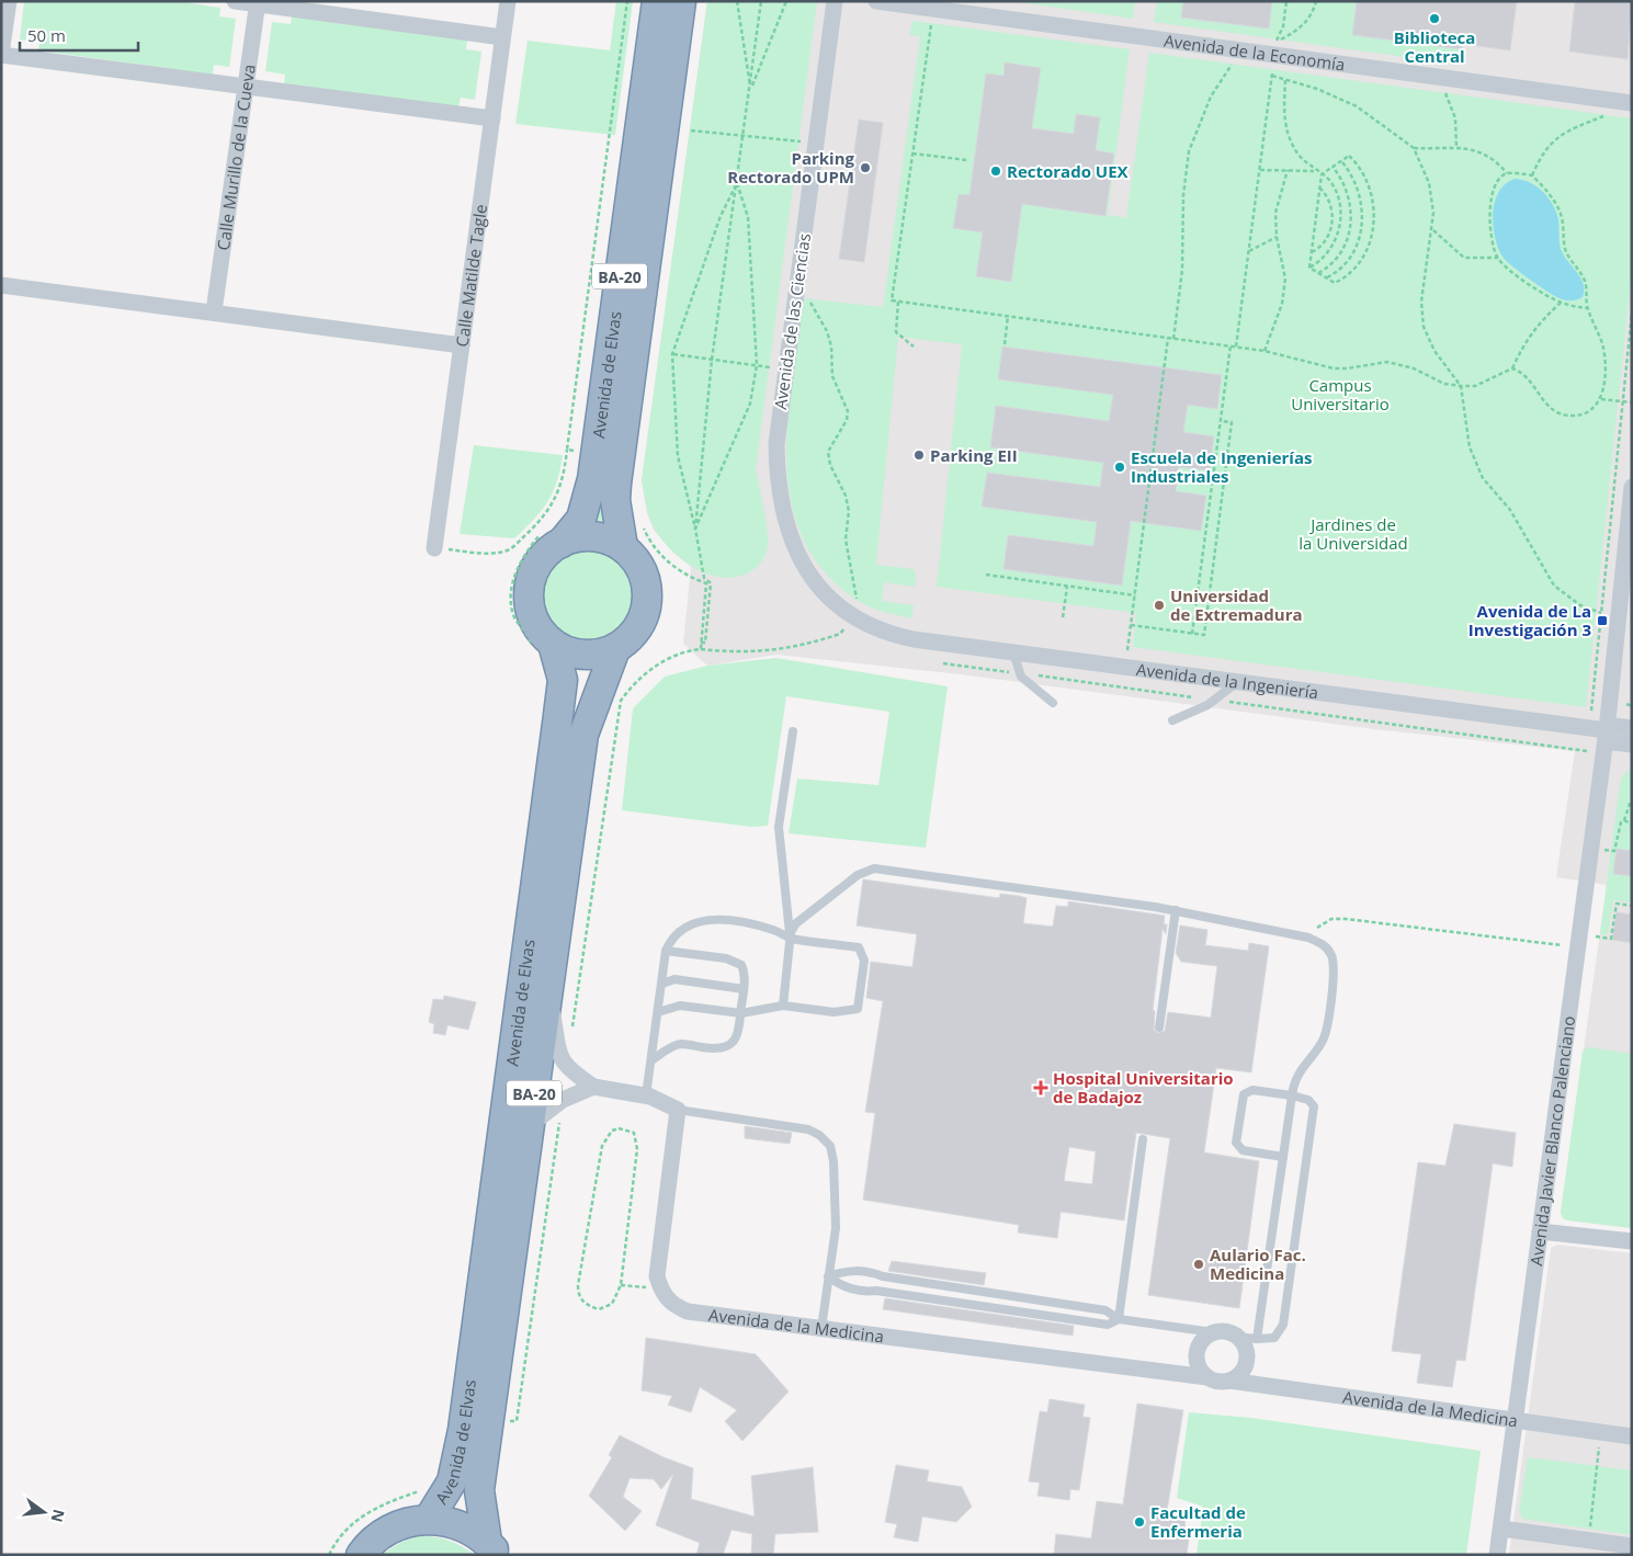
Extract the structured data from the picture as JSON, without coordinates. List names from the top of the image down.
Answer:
{
  "streets": {
    "highway": ["BA-20", "Avenida de Elvas"],
    "street": [
      "Avenida de la Economía",
      "Calle Murillo de la Cueva",
      "Calle Matilde Tagle",
      "Avenida de las Ciencias",
      "Avenida de la Ingeniería",
      "Avenida Javier Blanco Palenciano",
      "Avenida de la Medicina"
    ]
  },
  "crossings": [
    ["BA-20", "Avenida de Elvas"],
    ["Avenida de las Ciencias", "Avenida de la Ingeniería"],
    ["Avenida de la Ingeniería", "Avenida Javier Blanco Palenciano"],
    ["Avenida Javier Blanco Palenciano", "Avenida de la Medicina"]
  ],
  "parks": ["Campus Universitario", "Jardines de la Universidad"],
  "places": {
    "other": [
      "Biblioteca Central",
      "Parking Rectorado UPM",
      "Rectorado UEX",
      "Parking EII",
      "Escuela de Ingenierías Industriales",
      "Universidad de Extremadura",
      "Aulario Fac. Medicina",
      "Facultad de Enfermeria"
    ],
    "transit": ["Avenida de La Investigación 3"],
    "health": ["Hospital Universitario de Badajoz"]
  },
  "scale_bar": "50 m",
  "north": "right"
}
